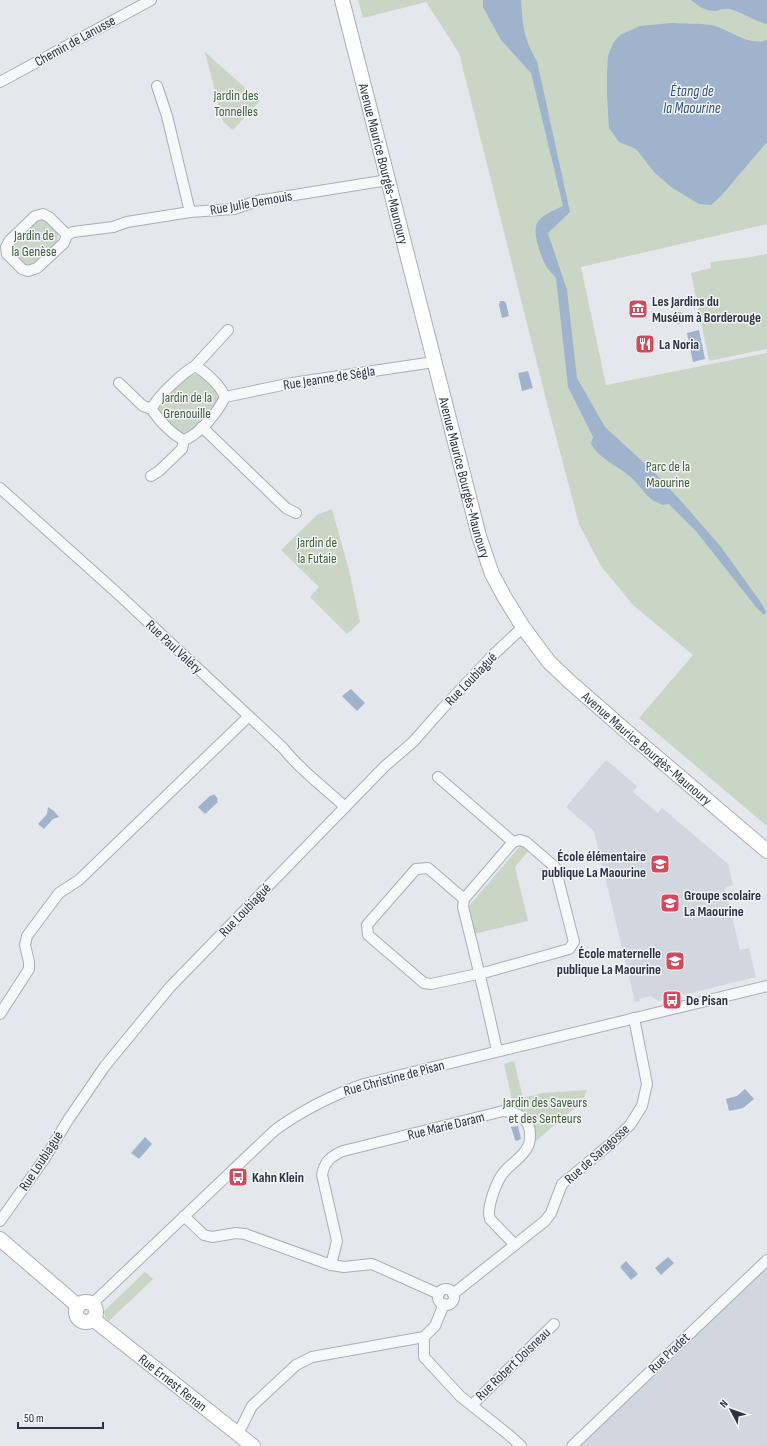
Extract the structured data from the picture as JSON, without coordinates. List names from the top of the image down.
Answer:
{
  "streets": {
    "street": [
      "Chemin de Lanusse",
      "Avenue Maurice Bourgès-Maunoury",
      "Rue Julie Demouis",
      "Rue Jeanne de Ségla",
      "Rue Paul Valéry",
      "Rue Loubiagué",
      "Rue Christine de Pisan",
      "Rue Marie Daram",
      "Rue de Saragosse",
      "Rue Pradet",
      "Rue Robert Doisneau",
      "Rue Ernest Renan"
    ]
  },
  "crossings": [
    ["Avenue Maurice Bourgès-Maunoury", "Rue Julie Demouis"],
    ["Avenue Maurice Bourgès-Maunoury", "Rue Jeanne de Ségla"],
    ["Avenue Maurice Bourgès-Maunoury", "Rue Loubiagué"],
    ["Rue Paul Valéry", "Rue Loubiagué"],
    ["Rue Christine de Pisan", "Rue de Saragosse"],
    ["Rue Christine de Pisan", "Rue Ernest Renan"],
    ["Rue Marie Daram", "Rue de Saragosse"]
  ],
  "water": ["Étang de la Maourine"],
  "parks": [
    "Jardin des Tonnelles",
    "Jardin de la Genèse",
    "Jardin de la Grenouille",
    "Parc de la Maourine",
    "Jardin de la Futaie",
    "Jardin des Saveurs et des Senteurs"
  ],
  "places": {
    "museum": ["Les Jardins du Muséum à Borderouge"],
    "restaurant": ["La Noria"],
    "school or university": ["École élémentaire publique La Maourine", "Groupe scolaire La Maourine", "École maternelle publique La Maourine"],
    "bus stop": ["De Pisan", "Kahn Klein"]
  },
  "scale_bar": "50 m",
  "north": "top left"
}
